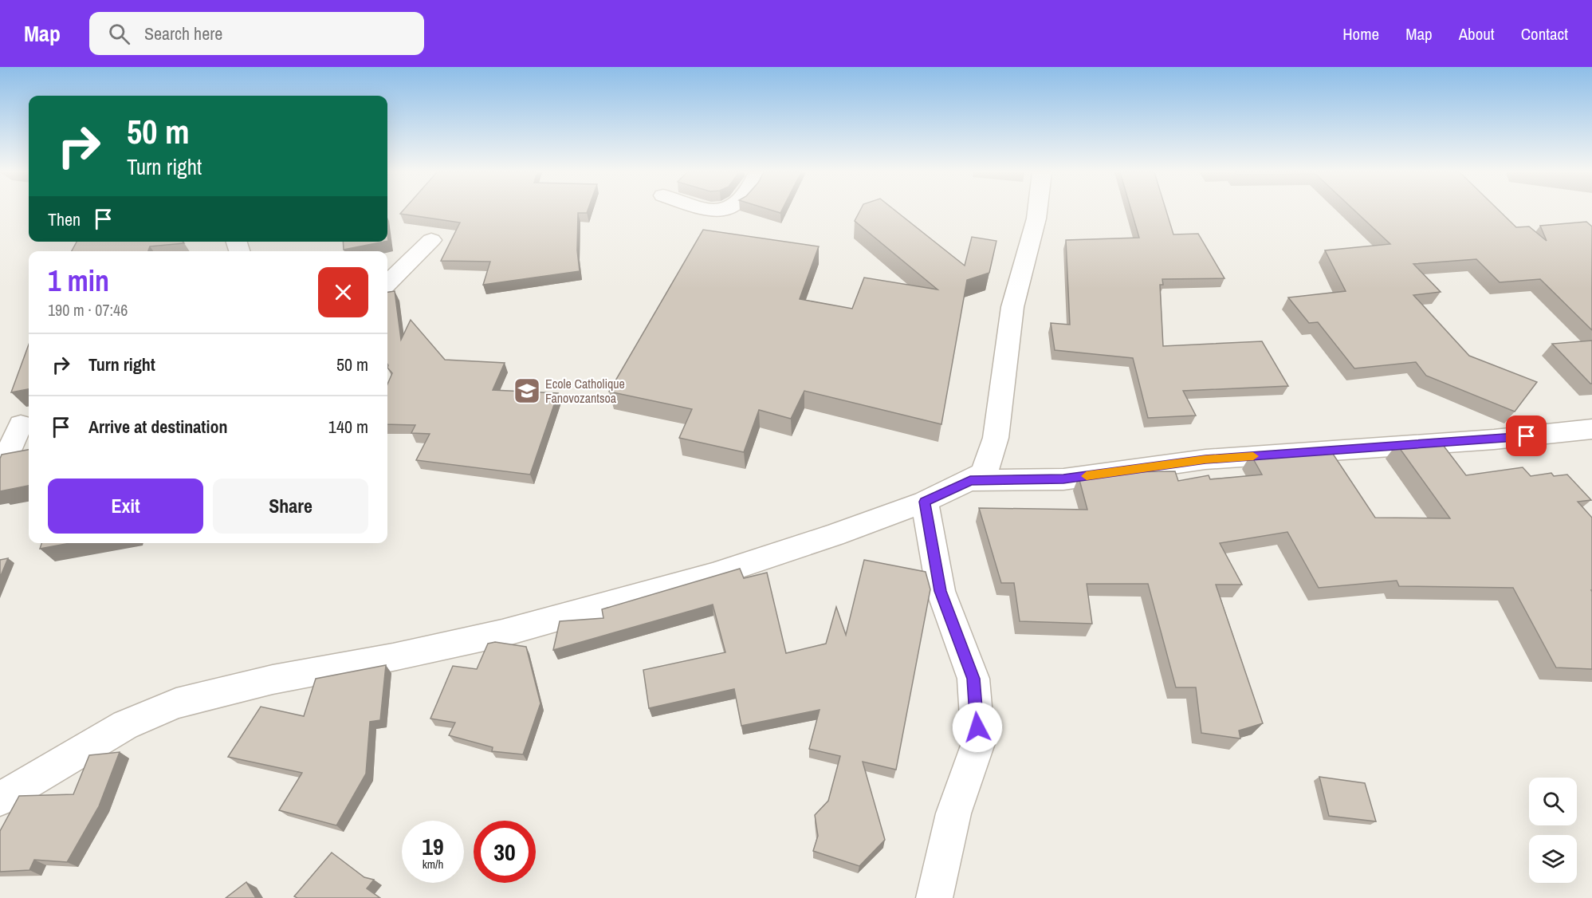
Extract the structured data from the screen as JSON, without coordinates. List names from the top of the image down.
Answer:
{
  "places": {
    "school or university": ["Ecole Catholique Fanovozantsoa"]
  },
  "page": {
    "header": "Map",
    "search": "Search here",
    "nav": [
      "Home",
      "Map",
      "About",
      "Contact"
    ],
    "turn": ["50 m", "Turn right"],
    "then": "Then",
    "heading": ["1 min", "190 m · 07:46"],
    "list": [
      {
        "name": "Turn right",
        "value": "50 m"
      },
      {
        "name": "Arrive at destination",
        "value": "140 m"
      }
    ],
    "buttons": ["Exit", "Share"],
    "speed": "19 km/h",
    "limit": "30"
  }
}
